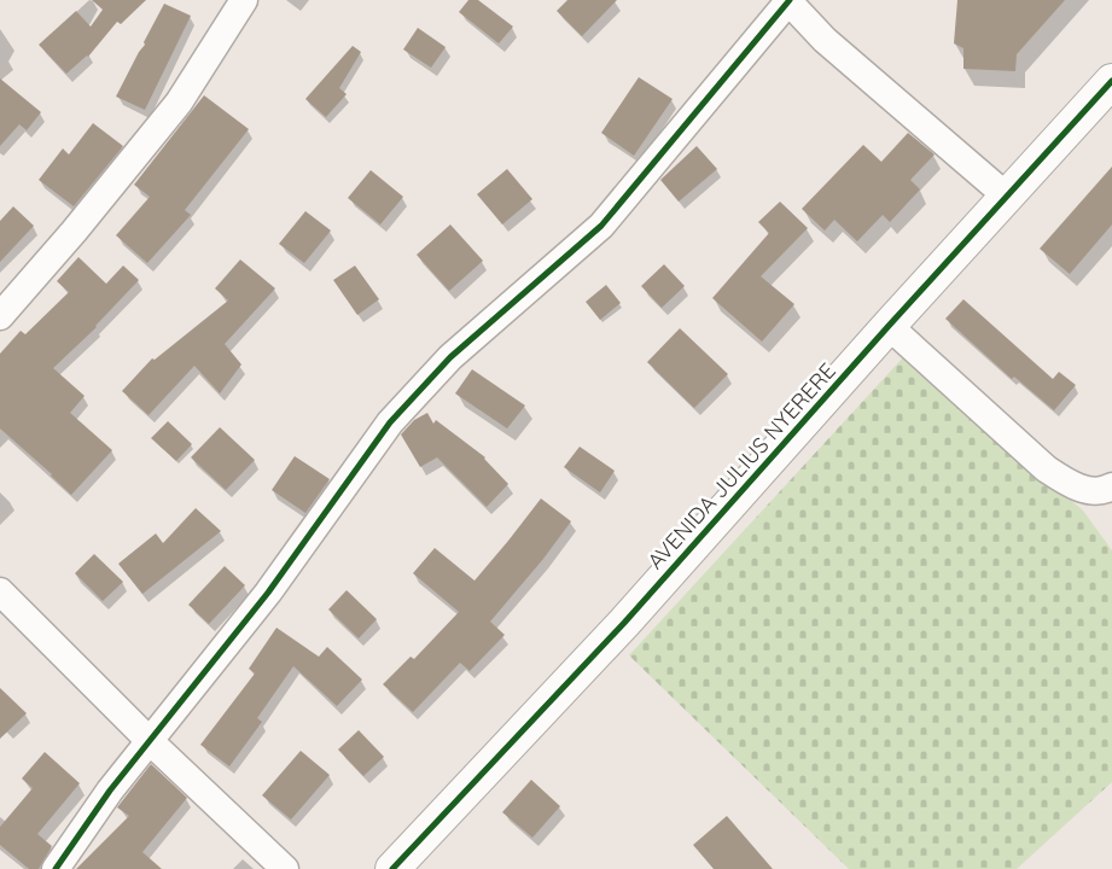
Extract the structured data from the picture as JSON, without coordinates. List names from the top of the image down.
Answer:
{
  "streets": {
    "street": ["AVENIDA JULIUS NYERERE"]
  }
}
